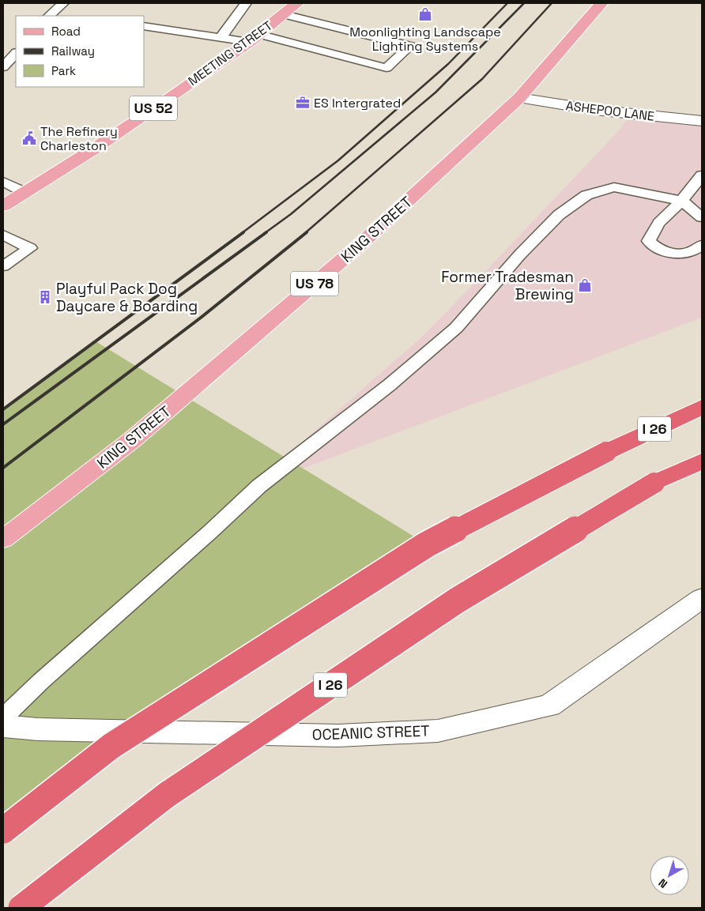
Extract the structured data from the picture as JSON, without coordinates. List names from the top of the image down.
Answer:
{
  "streets": {
    "highway": ["I 26"],
    "main road": [
      "MEETING STREET",
      "US 52",
      "KING STREET",
      "US 78"
    ],
    "street": ["ASHEPOO LANE", "OCEANIC STREET"]
  },
  "crossings": [
    ["ASHEPOO LANE", "KING STREET"]
  ],
  "places": {
    "shop": ["Moonlighting Landscape Lighting Systems", "Former Tradesman Brewing"],
    "office": ["ES Intergrated"],
    "public building": ["The Refinery Charleston"],
    "building": ["Playful Pack Dog Daycare & Boarding"]
  },
  "legend": ["Road", "Railway", "Park"],
  "north": "bottom left"
}
